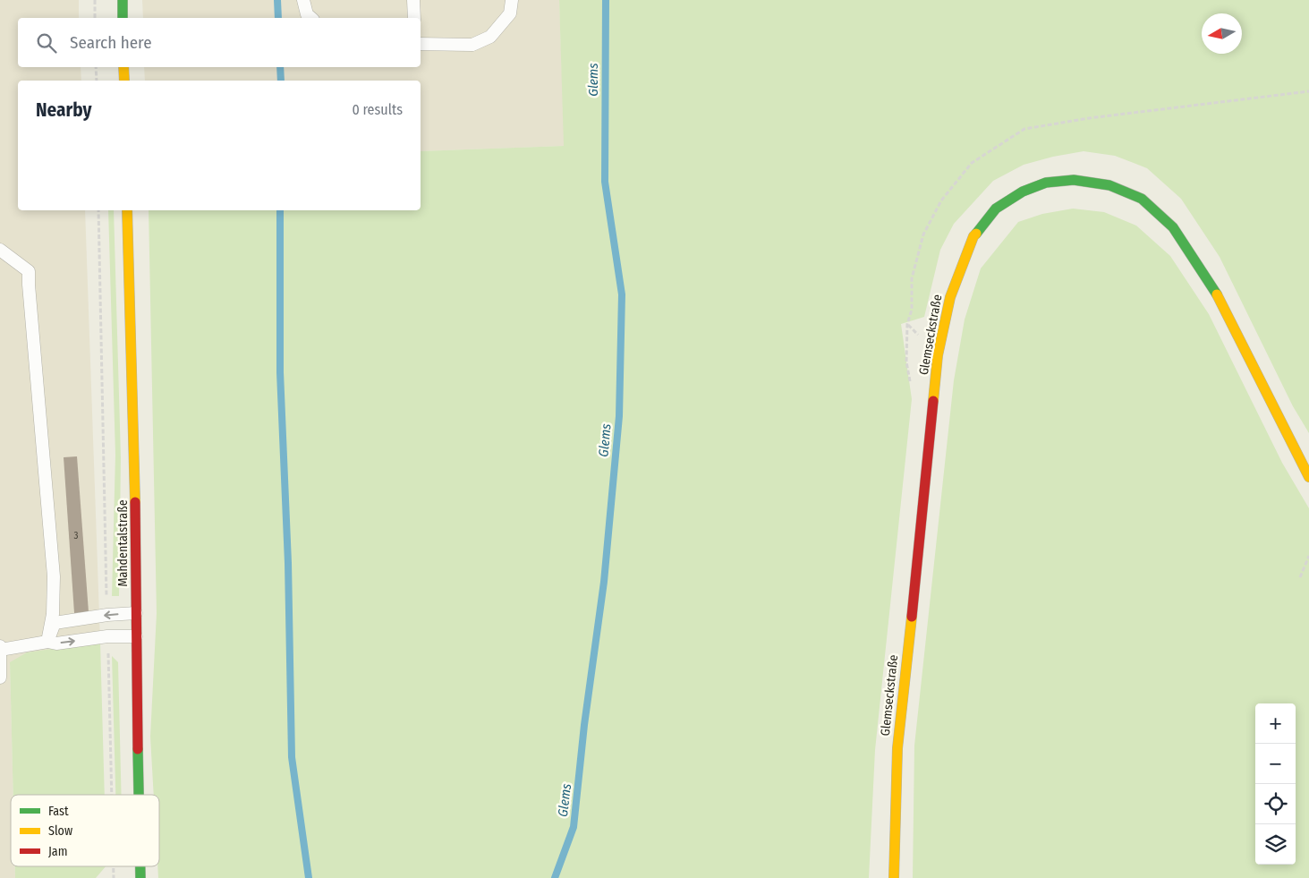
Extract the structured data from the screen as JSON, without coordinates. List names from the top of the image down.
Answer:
{
  "streets": {
    "main road": ["Glemseckstraße", "Mahdentalstraße"]
  },
  "water": ["Glems"],
  "house_numbers": ["3"],
  "legend": ["Fast", "Slow", "Jam"],
  "north": "left",
  "page": {
    "search": "Search here",
    "heading": ["Nearby", "0 results"],
    "map_buttons": ["+", "−"]
  }
}
